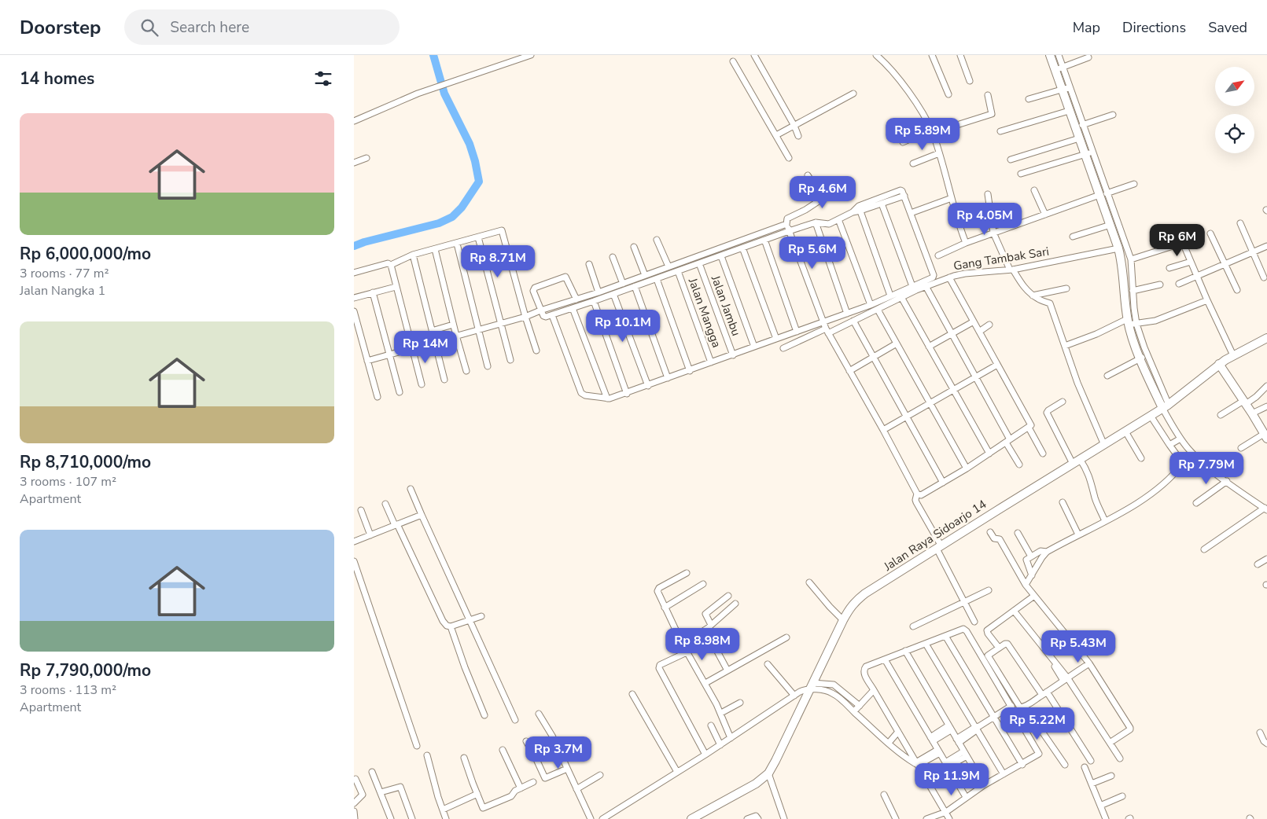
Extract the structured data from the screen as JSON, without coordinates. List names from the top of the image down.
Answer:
{
  "streets": {
    "main road": ["Jalan Raya Sidoarjo 14"],
    "street": ["Gang Tambak Sari", "Jalan Jambu", "Jalan Mangga"]
  },
  "north": "top right",
  "page": {
    "header": "Doorstep",
    "search": "Search here",
    "nav": ["Map", "Directions", "Saved"],
    "heading": "14 homes",
    "list": [
      {
        "name": "Rp 6,000,000/mo",
        "note": "3 rooms · 77 m² · Jalan Nangka 1"
      },
      {
        "name": "Rp 8,710,000/mo",
        "note": "3 rooms · 107 m² · Apartment"
      },
      {
        "name": "Rp 7,790,000/mo",
        "note": "3 rooms · 113 m² · Apartment"
      }
    ],
    "price": [
      "Rp 5.89M",
      "Rp 4.6M",
      "Rp 4.05M",
      "Rp 6M",
      "Rp 5.6M",
      "Rp 8.71M",
      "Rp 10.1M",
      "Rp 14M",
      "Rp 7.79M",
      "Rp 8.98M",
      "Rp 5.43M",
      "Rp 5.22M",
      "Rp 3.7M",
      "Rp 11.9M"
    ]
  }
}
